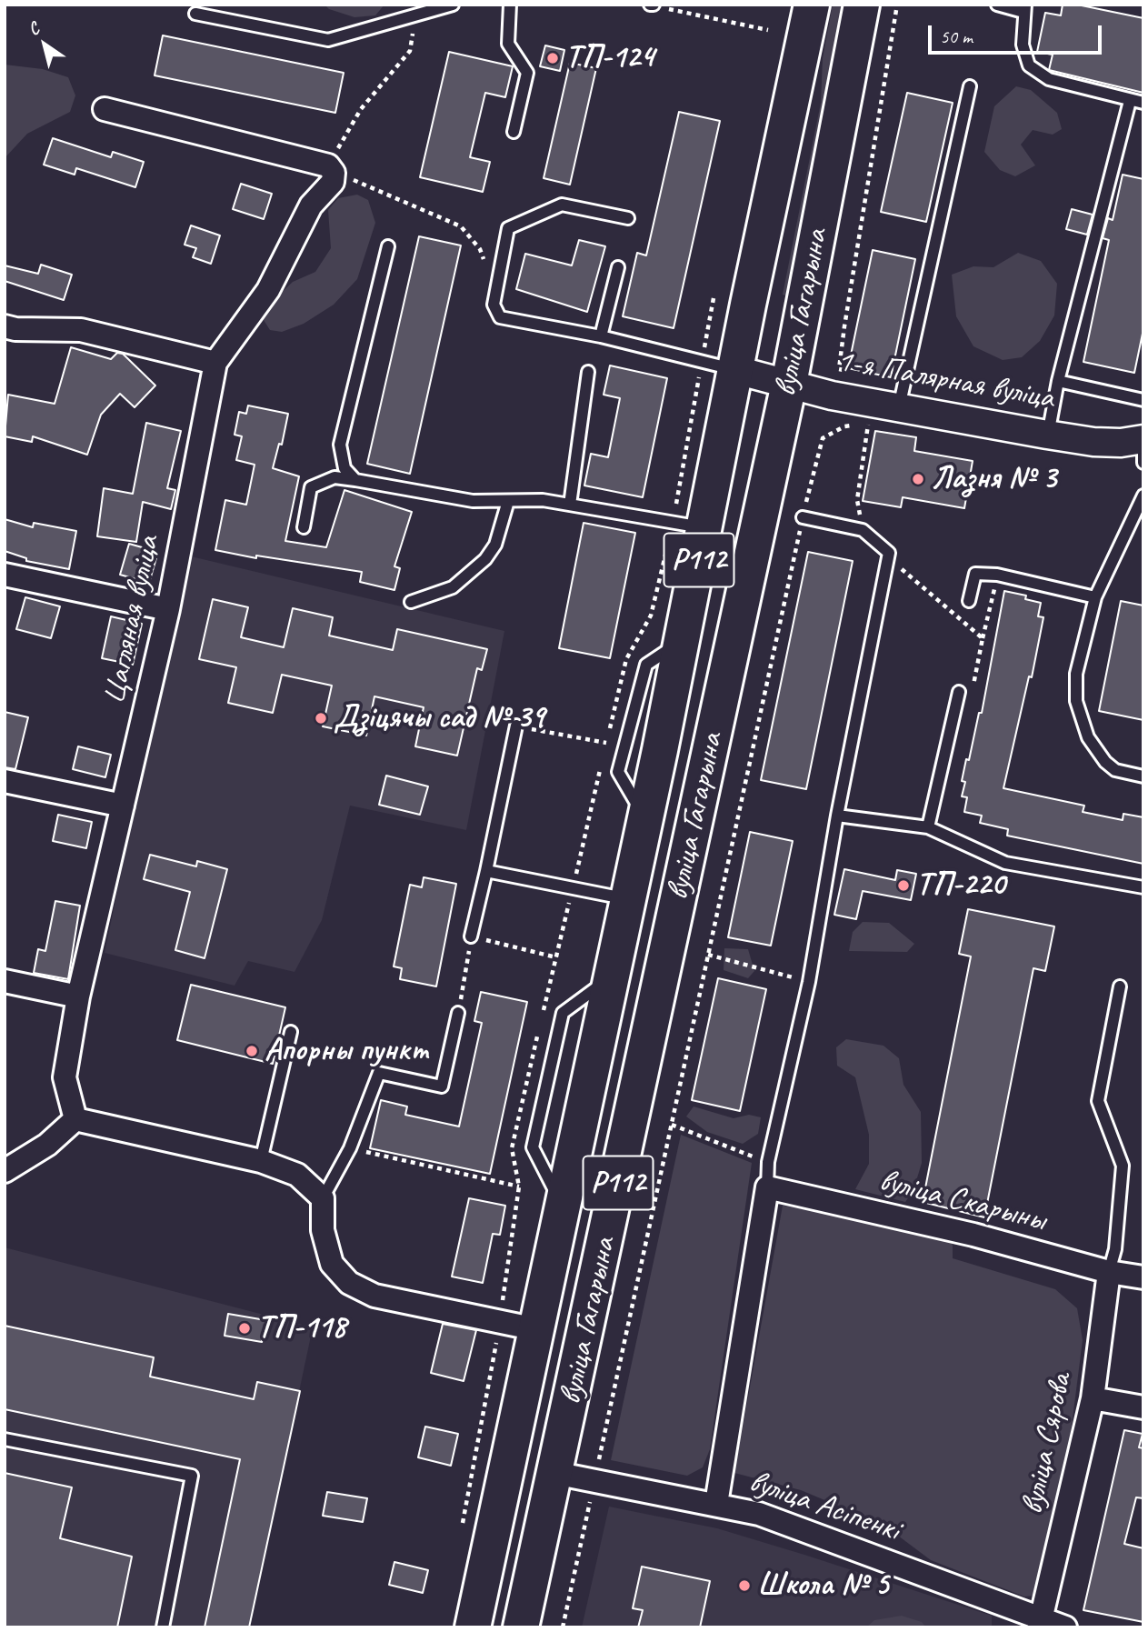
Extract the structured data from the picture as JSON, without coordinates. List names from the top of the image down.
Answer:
{
  "streets": {
    "main road": ["вуліца Гагарына", "Р112"],
    "street": [
      "1-я Палярная вуліца",
      "Цагляная вуліца",
      "вуліца Скарыны",
      "вуліца Сярова",
      "вуліца Асіпенкі"
    ]
  },
  "crossings": [
    ["вуліца Гагарына", "1-я Палярная вуліца"],
    ["вуліца Гагарына", "вуліца Асіпенкі"],
    ["вуліца Скарыны", "вуліца Сярова"],
    ["вуліца Сярова", "вуліца Асіпенкі"]
  ],
  "places": [
    "ТП-124",
    "Лазня № 3",
    "Дзіцячы сад № 39",
    "ТП-220",
    "Апорны пункт",
    "ТП-118",
    "Школа № 5"
  ],
  "scale_bar": "50 m",
  "north": "top left"
}
